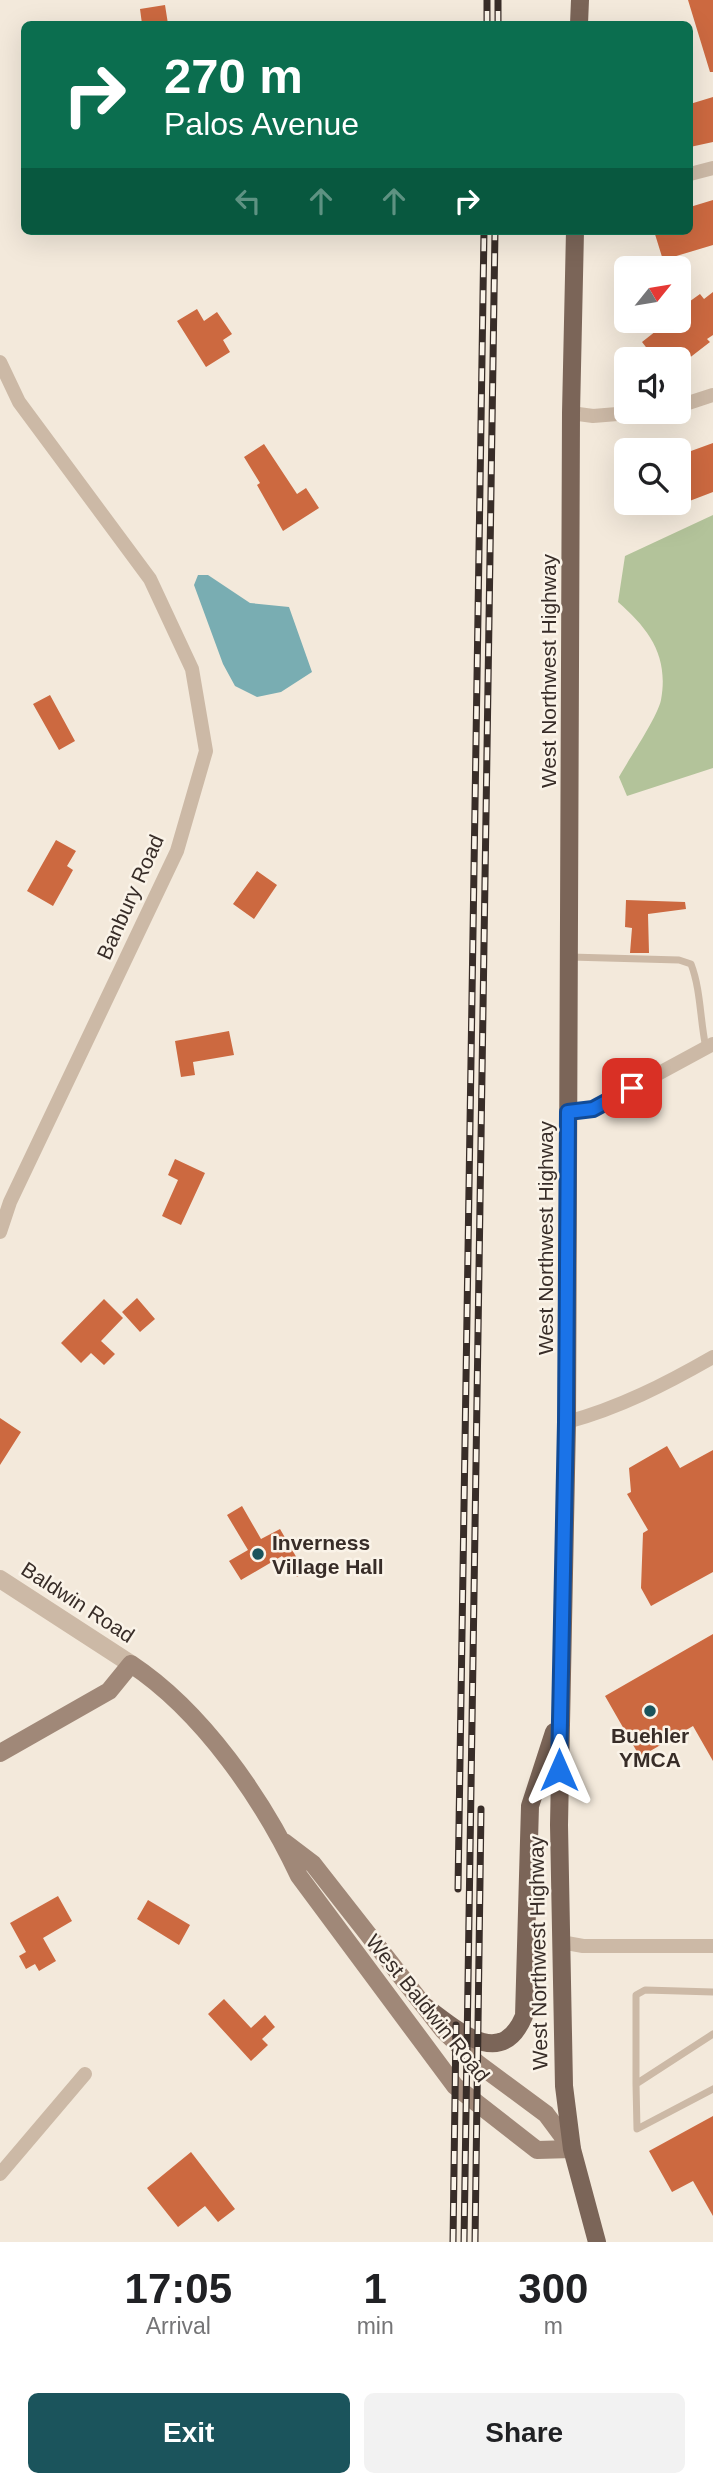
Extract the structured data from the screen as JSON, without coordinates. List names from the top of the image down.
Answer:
{
  "streets": {
    "main road": ["West Northwest Highway", "West Baldwin Road"],
    "street": ["Banbury Road", "Baldwin Road"]
  },
  "crossings": [
    ["West Northwest Highway", "West Baldwin Road"],
    ["Baldwin Road", "West Baldwin Road"]
  ],
  "places": ["Inverness Village Hall", "Buehler YMCA"],
  "north": "top right",
  "page": {
    "turn": ["270 m", "Palos Avenue"],
    "eta": [
      "17:05",
      "Arrival",
      "1",
      "min",
      "300",
      "m"
    ],
    "buttons": ["Exit", "Share"]
  }
}
